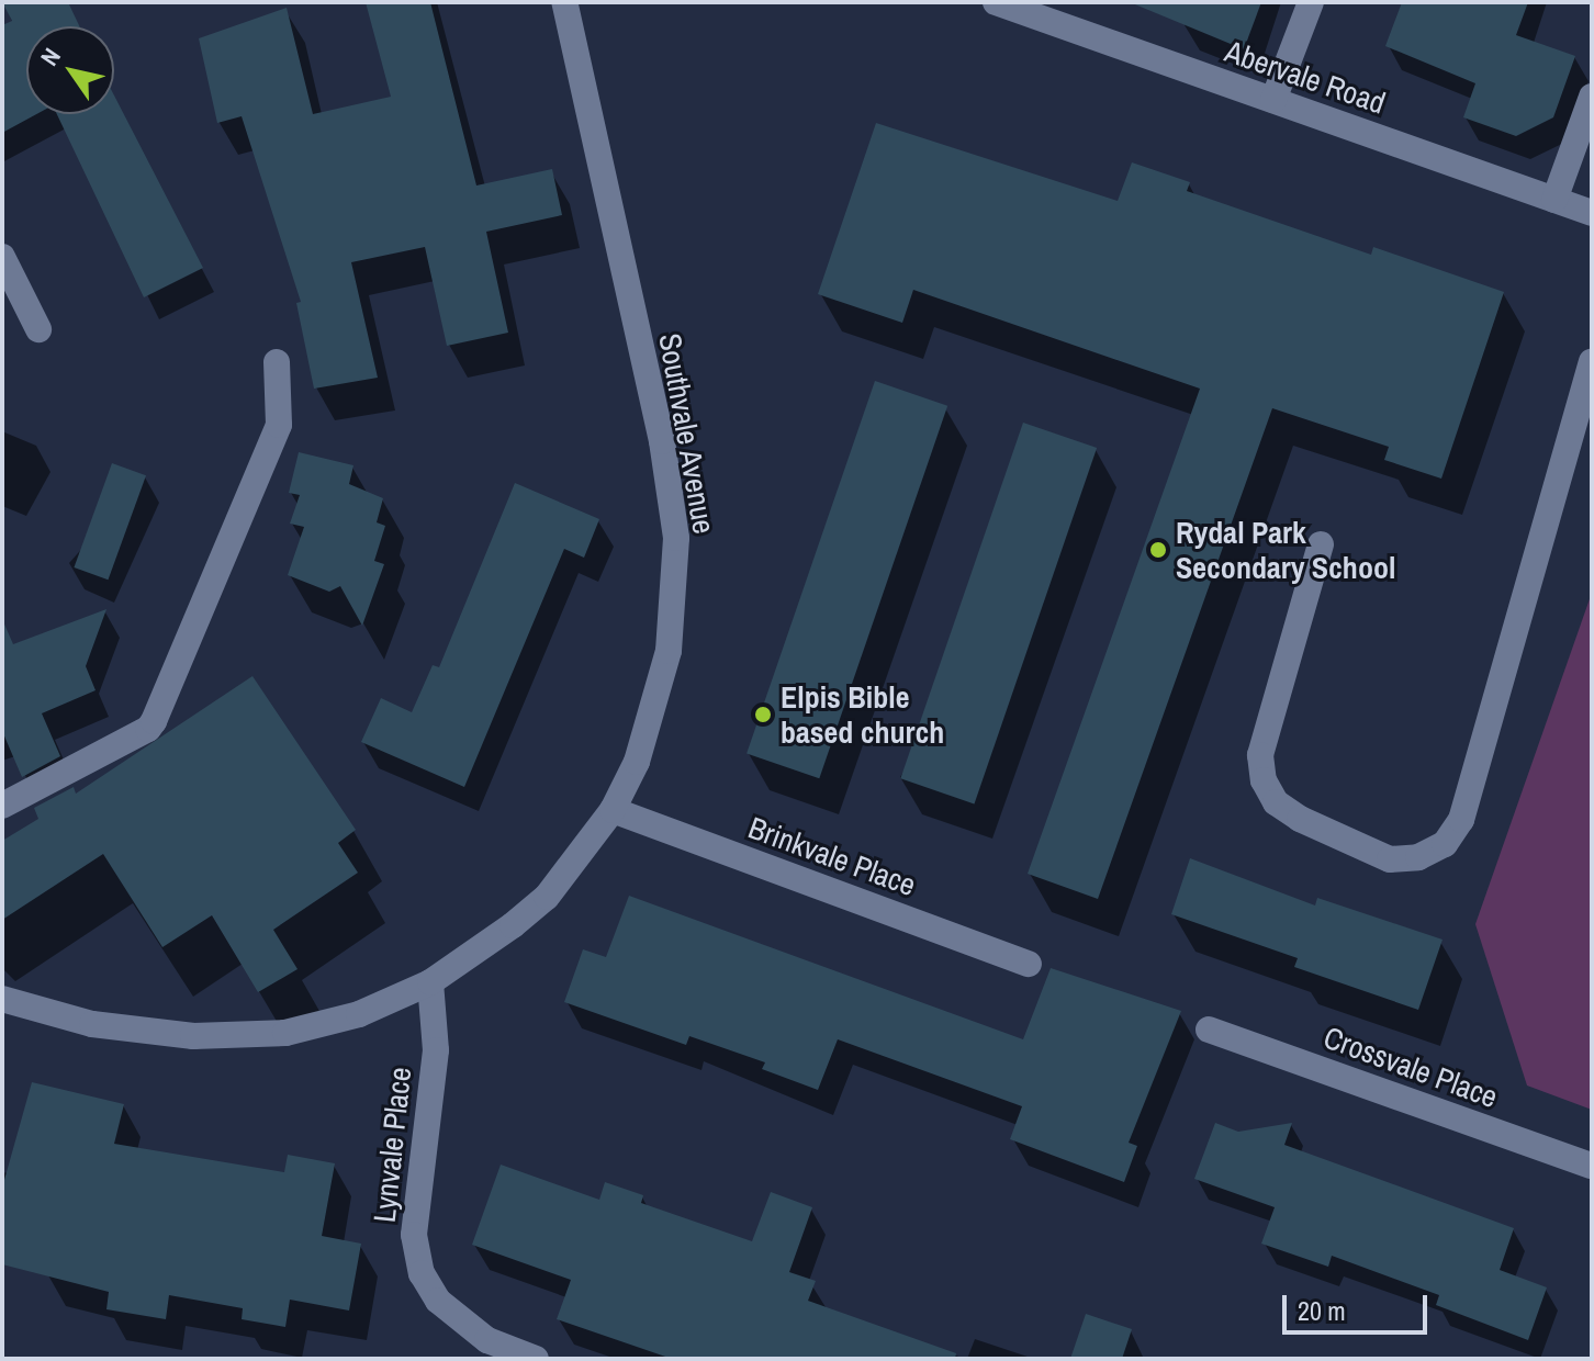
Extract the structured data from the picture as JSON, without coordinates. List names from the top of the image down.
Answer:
{
  "streets": {
    "street": [
      "Abervale Road",
      "Southvale Avenue",
      "Brinkvale Place",
      "Crossvale Place",
      "Lynvale Place"
    ]
  },
  "crossings": [
    ["Southvale Avenue", "Brinkvale Place"],
    ["Southvale Avenue", "Lynvale Place"]
  ],
  "places": ["Rydal Park Secondary School", "Elpis Bible based church"],
  "scale_bar": "20 m",
  "north": "top left"
}
